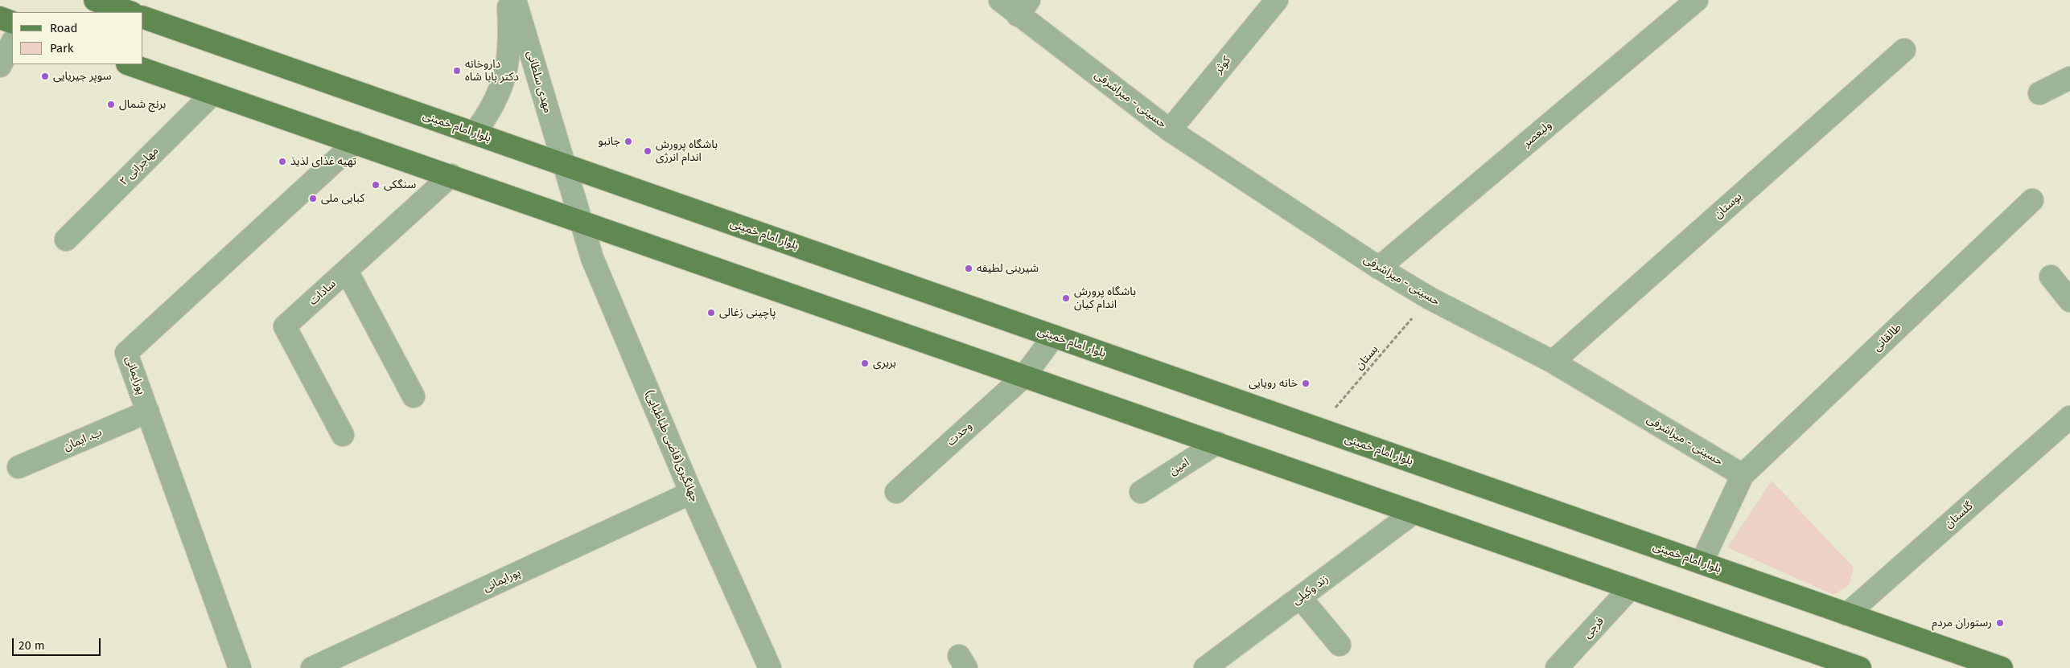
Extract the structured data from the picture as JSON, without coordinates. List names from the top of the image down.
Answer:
{
  "streets": {
    "main road": ["بلوار امام خمینی"],
    "street": [
      "کوثر",
      "مهدی سلطانی",
      "حسینی - میراشرفی",
      "ولیعصر",
      "مهاجرانی ۲",
      "بوستان",
      "سادات",
      "طالقانی",
      "پورایمانی",
      "وحدت",
      "ب. ایمان",
      "جهانگیری(قاضی طباطبایی)",
      "امین",
      "گلستان",
      "زند وکیلی",
      "فرجی"
    ],
    "path": ["بستان"]
  },
  "crossings": [
    ["کوثر", "حسینی - میراشرفی"],
    ["مهدی سلطانی", "بلوار امام خمینی"],
    ["مهدی سلطانی", "جهانگیری(قاضی طباطبایی)"],
    ["حسینی - میراشرفی", "ولیعصر"],
    ["حسینی - میراشرفی", "بوستان"],
    ["حسینی - میراشرفی", "طالقانی"],
    ["حسینی - میراشرفی", "بستان"],
    ["بلوار امام خمینی", "بستان"],
    ["بلوار امام خمینی", "وحدت"],
    ["بلوار امام خمینی", "گلستان"],
    ["پورایمانی", "ب. ایمان"],
    ["پورایمانی", "جهانگیری(قاضی طباطبایی)"]
  ],
  "places": [
    "داروخانه دکتر بابا شاه",
    "سوپر جیریایی",
    "برنج شمال",
    "جانبو",
    "باشگاه پرورش اندام انرژی",
    "تهیه غذای لذیذ",
    "سنگکی",
    "کبابی ملی",
    "شیرینی لطیفه",
    "باشگاه پرورش اندام کیان",
    "پاچینی زغالی",
    "بربری",
    "خانه رویایی",
    "رستوران مردم"
  ],
  "legend": ["Road", "Park"],
  "scale_bar": "20 m"
}
